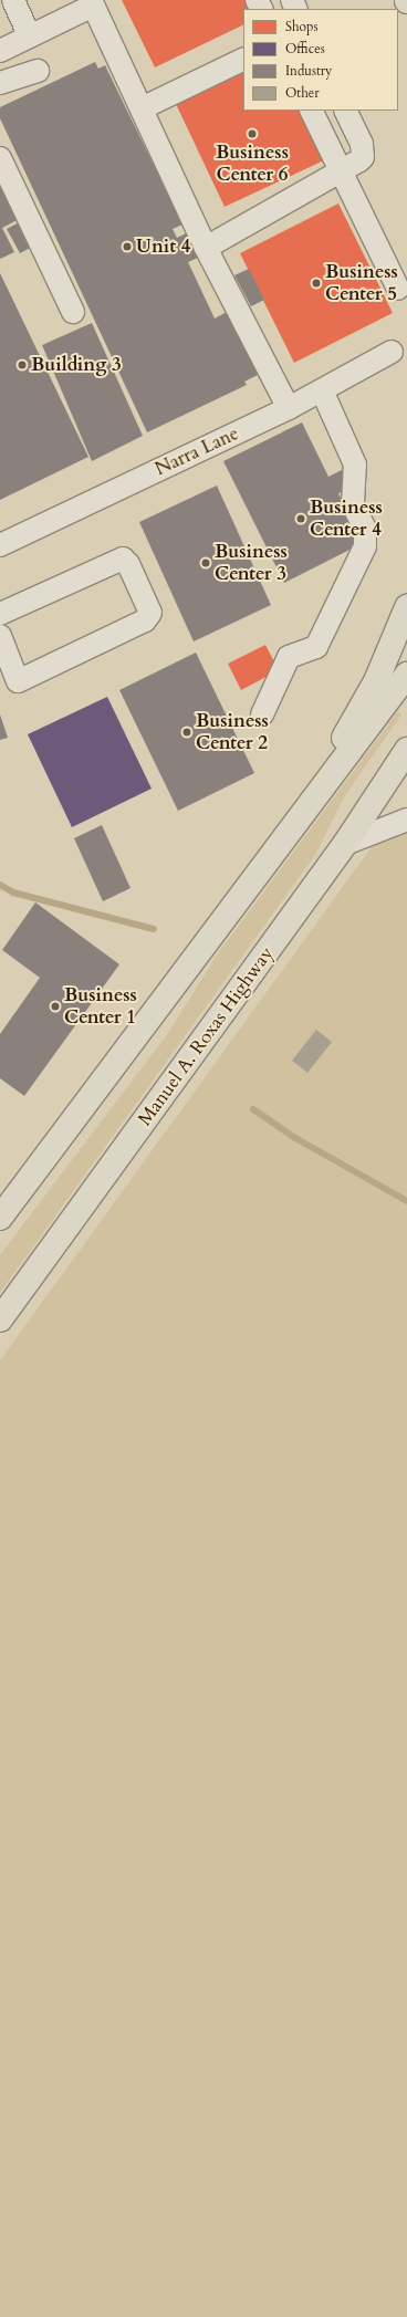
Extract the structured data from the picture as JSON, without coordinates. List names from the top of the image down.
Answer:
{
  "streets": {
    "main road": ["Manuel A. Roxas Highway"],
    "street": ["Narra Lane"]
  },
  "places": [
    "Business Center 6",
    "Unit 4",
    "Business Center 5",
    "Building 3",
    "Business Center 4",
    "Business Center 3",
    "Business Center 2",
    "Business Center 1"
  ],
  "legend": [
    "Shops",
    "Offices",
    "Industry",
    "Other"
  ]
}
